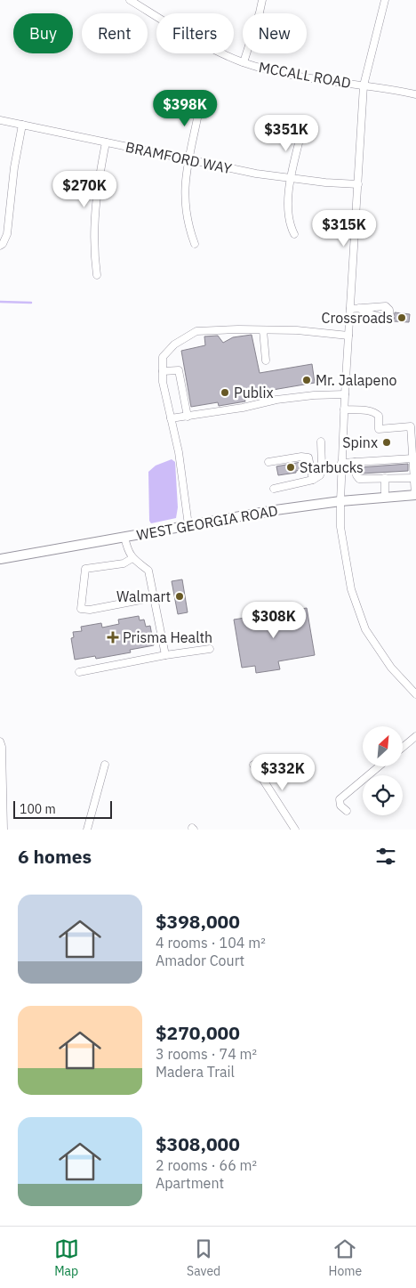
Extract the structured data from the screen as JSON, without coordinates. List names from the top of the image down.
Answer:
{
  "streets": {
    "main road": ["WEST GEORGIA ROAD"],
    "street": ["MCCALL ROAD", "BRAMFORD WAY"]
  },
  "places": {
    "other": [
      "Crossroads",
      "Mr. Jalapeno",
      "Publix",
      "Spinx",
      "Starbucks",
      "Walmart"
    ],
    "health": ["Prisma Health"]
  },
  "scale_bar": "100 m",
  "north": "top right",
  "page": {
    "chip": [
      "Buy",
      "Rent",
      "Filters",
      "New"
    ],
    "price": [
      "$398K",
      "$351K",
      "$270K",
      "$315K",
      "$308K",
      "$332K"
    ],
    "scale": "100 m",
    "heading": "6 homes",
    "list": [
      {
        "name": "$398,000",
        "note": "4 rooms · 104 m² · Amador Court"
      },
      {
        "name": "$270,000",
        "note": "3 rooms · 74 m² · Madera Trail"
      },
      {
        "name": "$308,000",
        "note": "2 rooms · 66 m² · Apartment"
      }
    ],
    "tabs": ["Map", "Saved", "Home"]
  }
}
